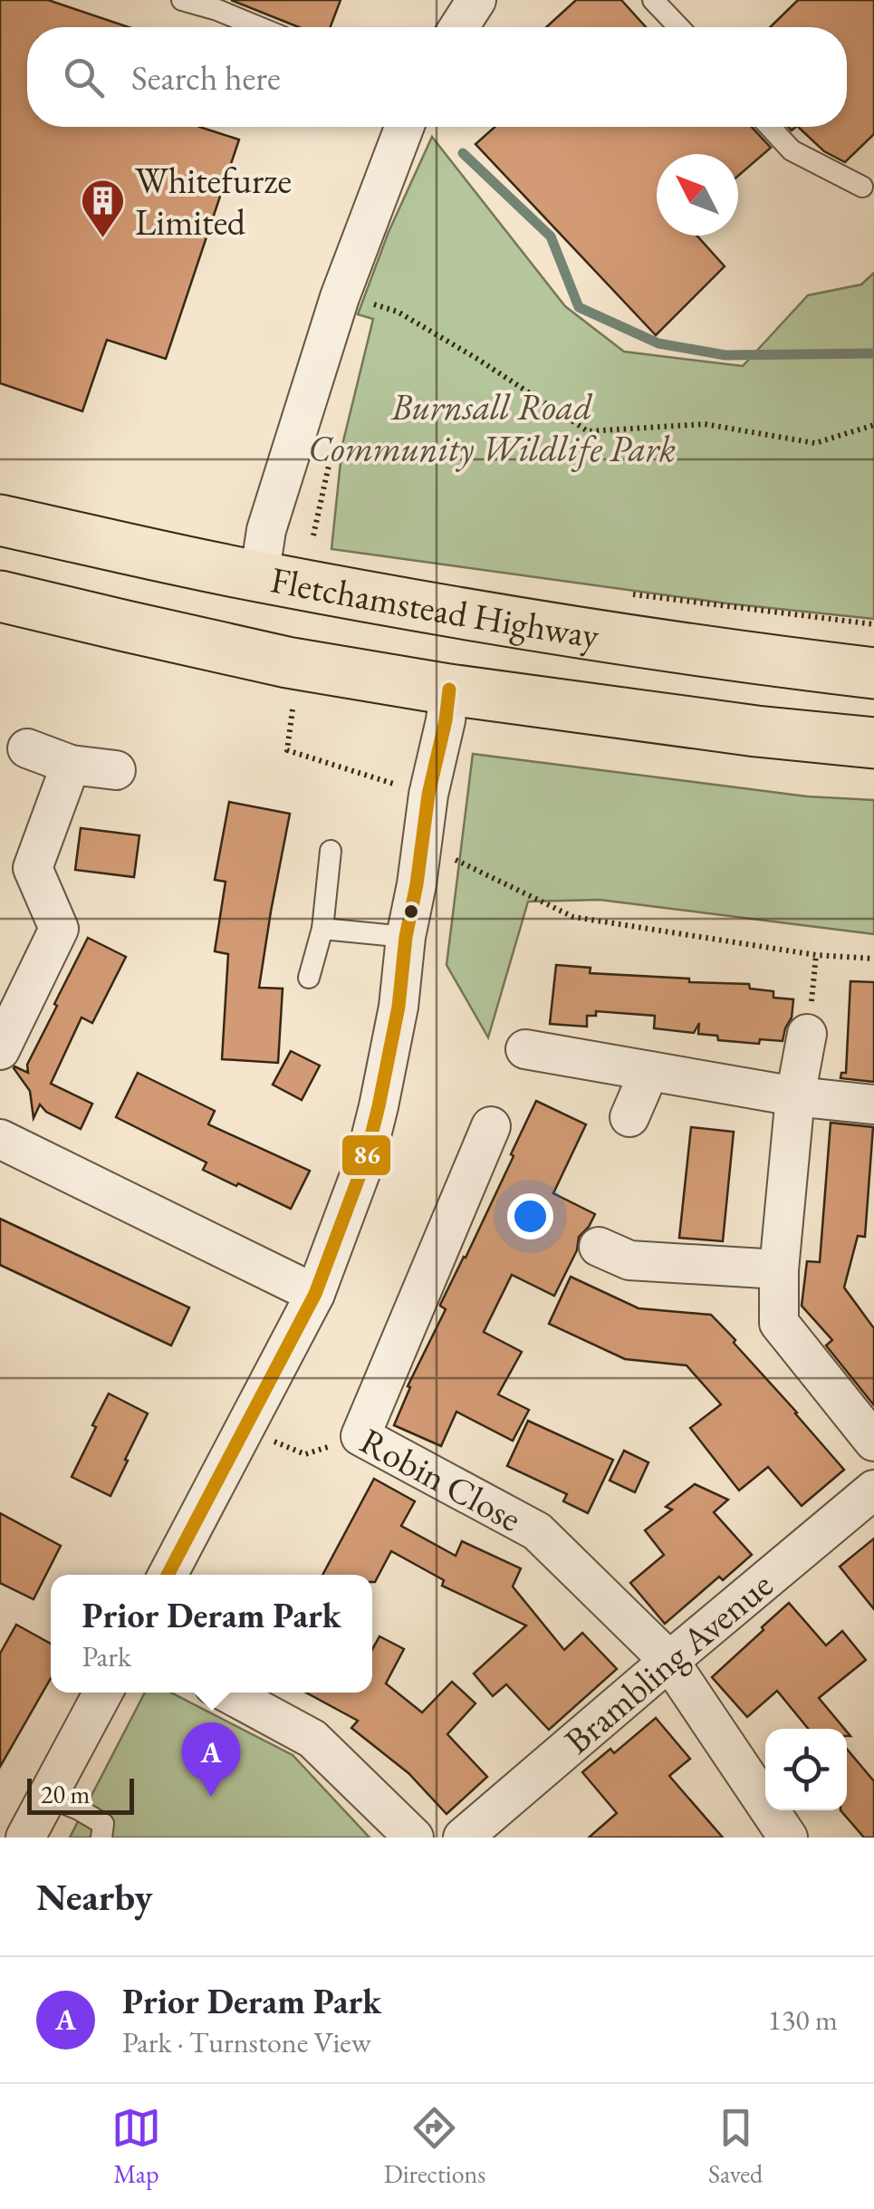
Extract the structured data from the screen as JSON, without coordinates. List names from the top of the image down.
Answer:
{
  "streets": {
    "highway": ["Fletchamstead Highway"],
    "street": ["Robin Close", "Brambling Avenue"]
  },
  "crossings": [
    ["Robin Close", "Brambling Avenue"]
  ],
  "parks": ["Burnsall Road Community Wildlife Park"],
  "places": {
    "building": ["Whitefurze Limited"]
  },
  "lines": ["transit line 86"],
  "scale_bar": "20 m",
  "north": "top left",
  "page": {
    "search": "Search here",
    "popup": ["Prior Deram Park", "Park"],
    "pins": "A",
    "scale": "20 m",
    "heading": "Nearby",
    "list": [
      {
        "mark": "A",
        "name": "Prior Deram Park",
        "note": "Park · Turnstone View",
        "value": "130 m"
      }
    ],
    "nav": ["Map", "Directions", "Saved"]
  }
}
